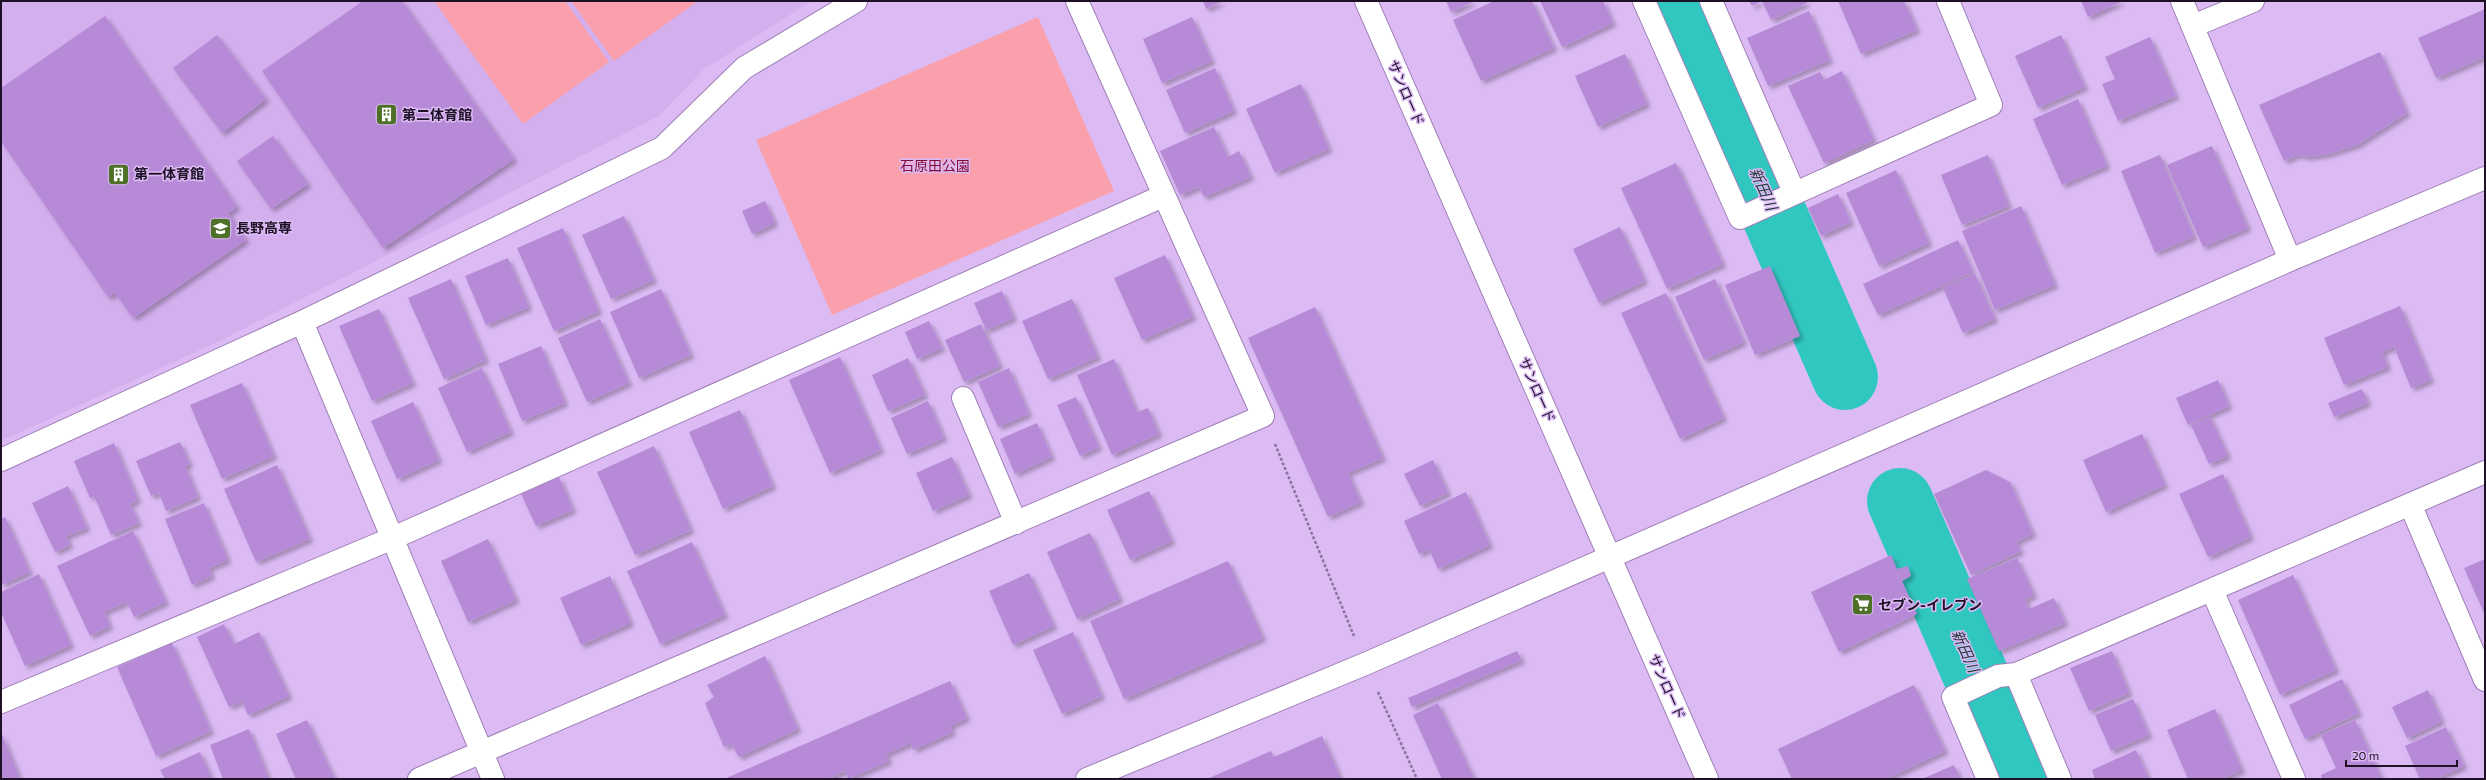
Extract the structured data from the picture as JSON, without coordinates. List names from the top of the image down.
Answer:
{
  "streets": {
    "street": ["サンロード"]
  },
  "water": ["新田川"],
  "parks": ["石原田公園"],
  "places": {
    "building": ["第二体育館", "第一体育館"],
    "school or university": ["長野高専"],
    "supermarket": ["セブン-イレブン"]
  },
  "scale_bar": "20 m"
}
